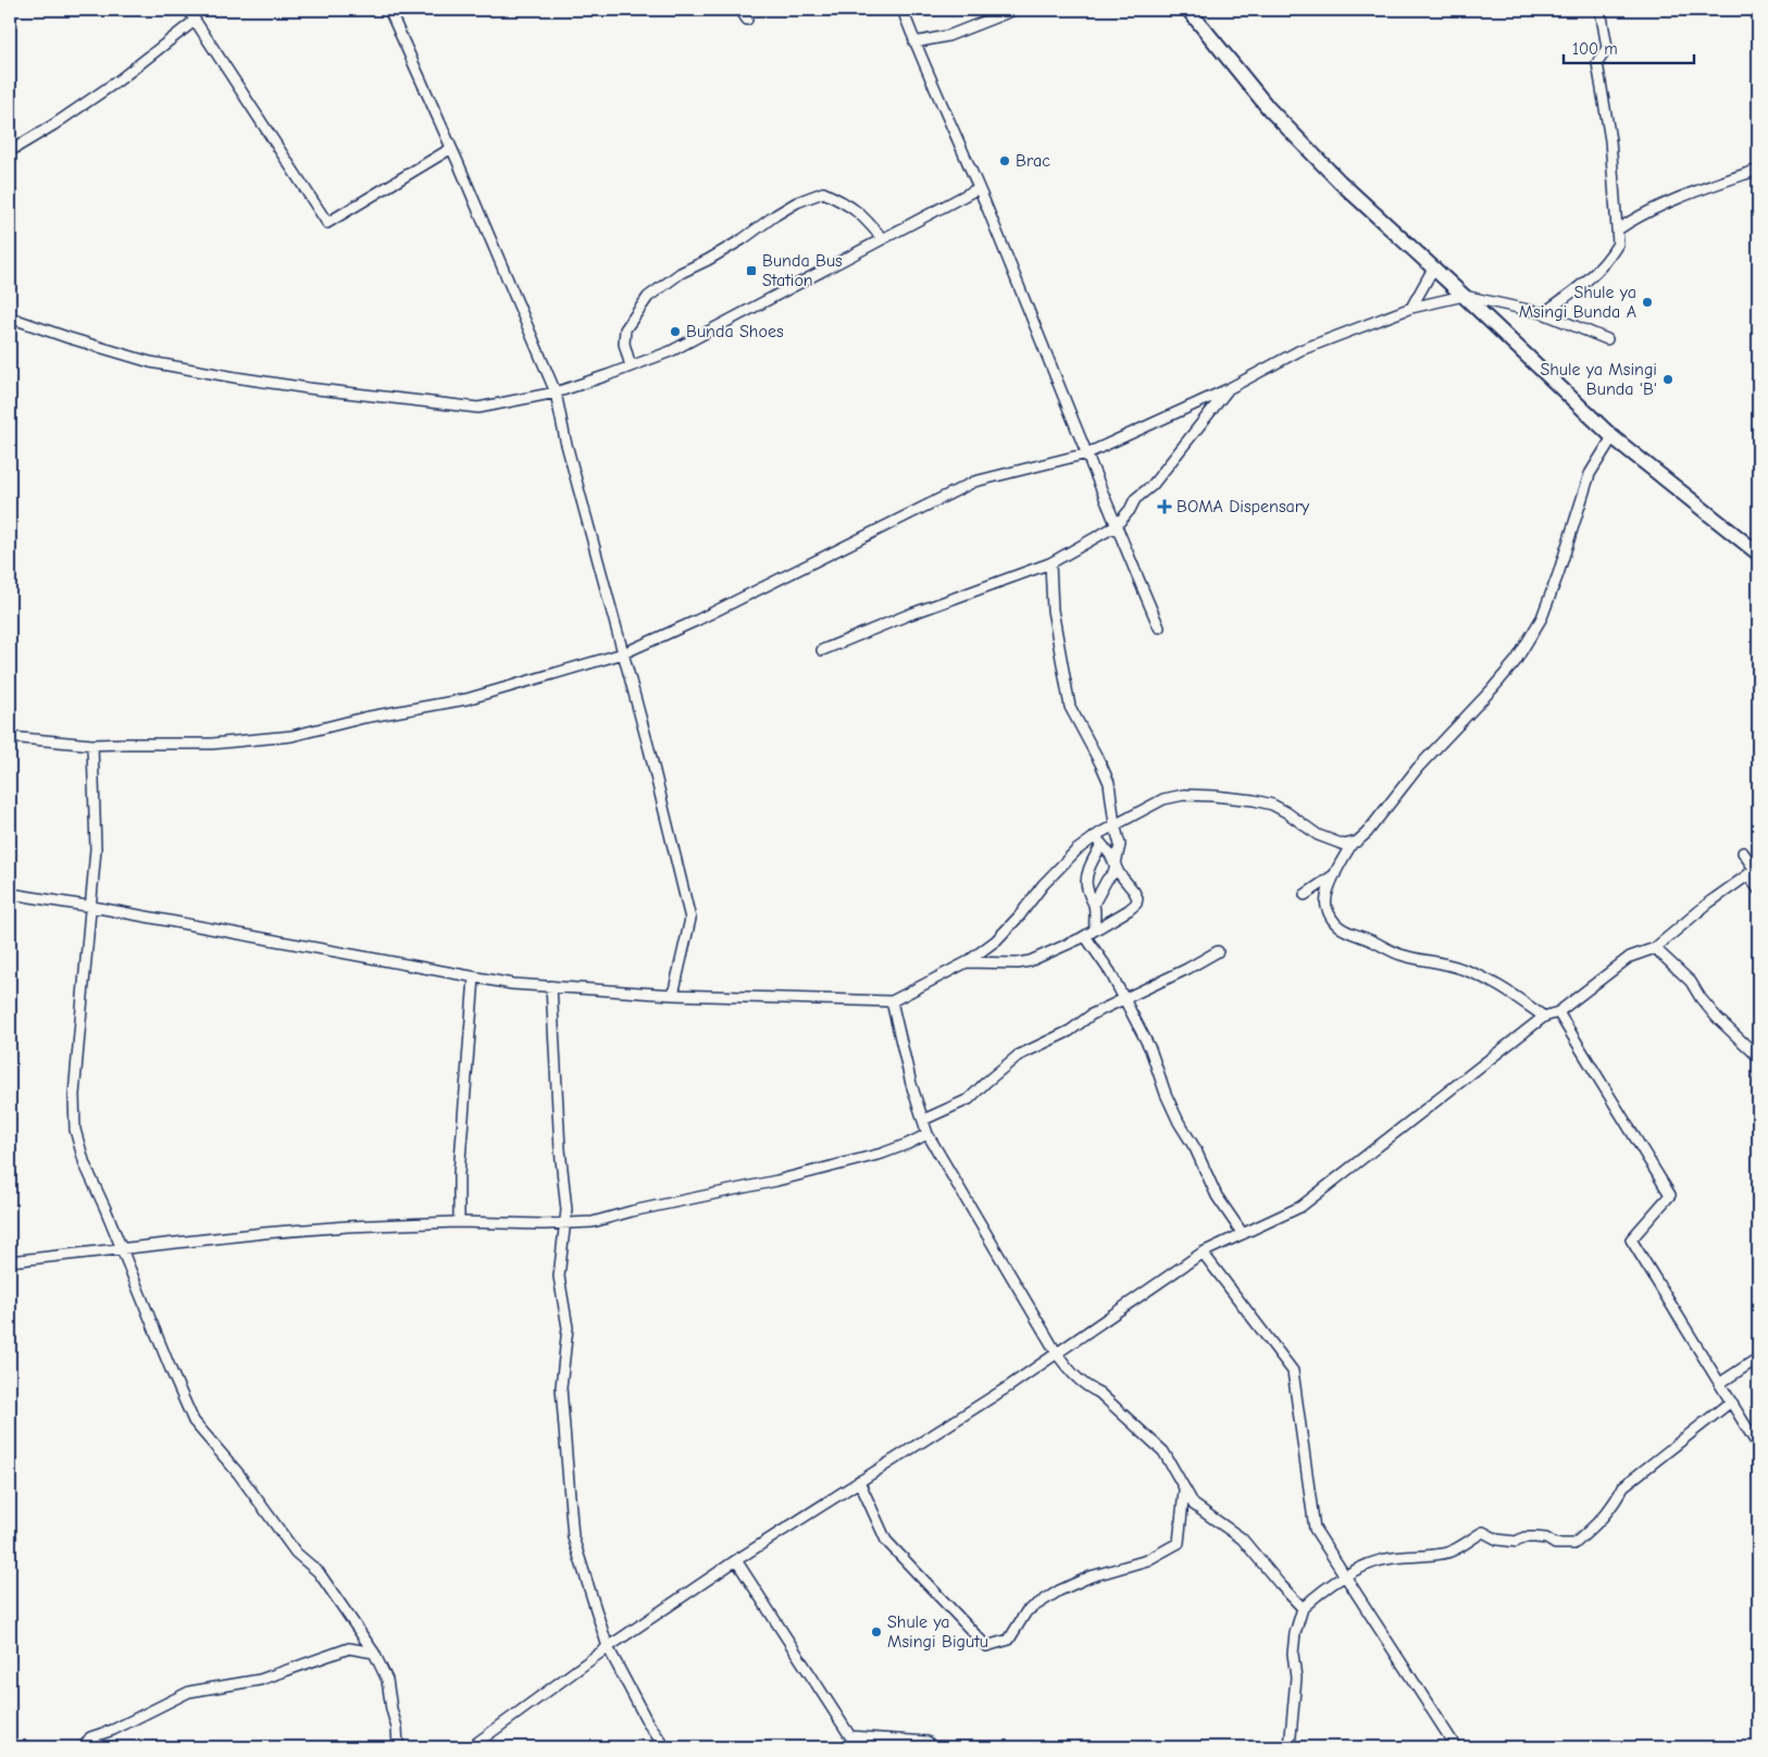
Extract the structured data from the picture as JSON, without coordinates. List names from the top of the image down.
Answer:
{
  "places": {
    "other": [
      "Brac",
      "Shule ya Msingi Bunda A",
      "Bunda Shoes",
      "Shule ya Msingi Bunda 'B'",
      "Shule ya Msingi Bigutu"
    ],
    "transit": ["Bunda Bus Station"],
    "health": ["BOMA Dispensary"]
  },
  "scale_bar": "100 m"
}
